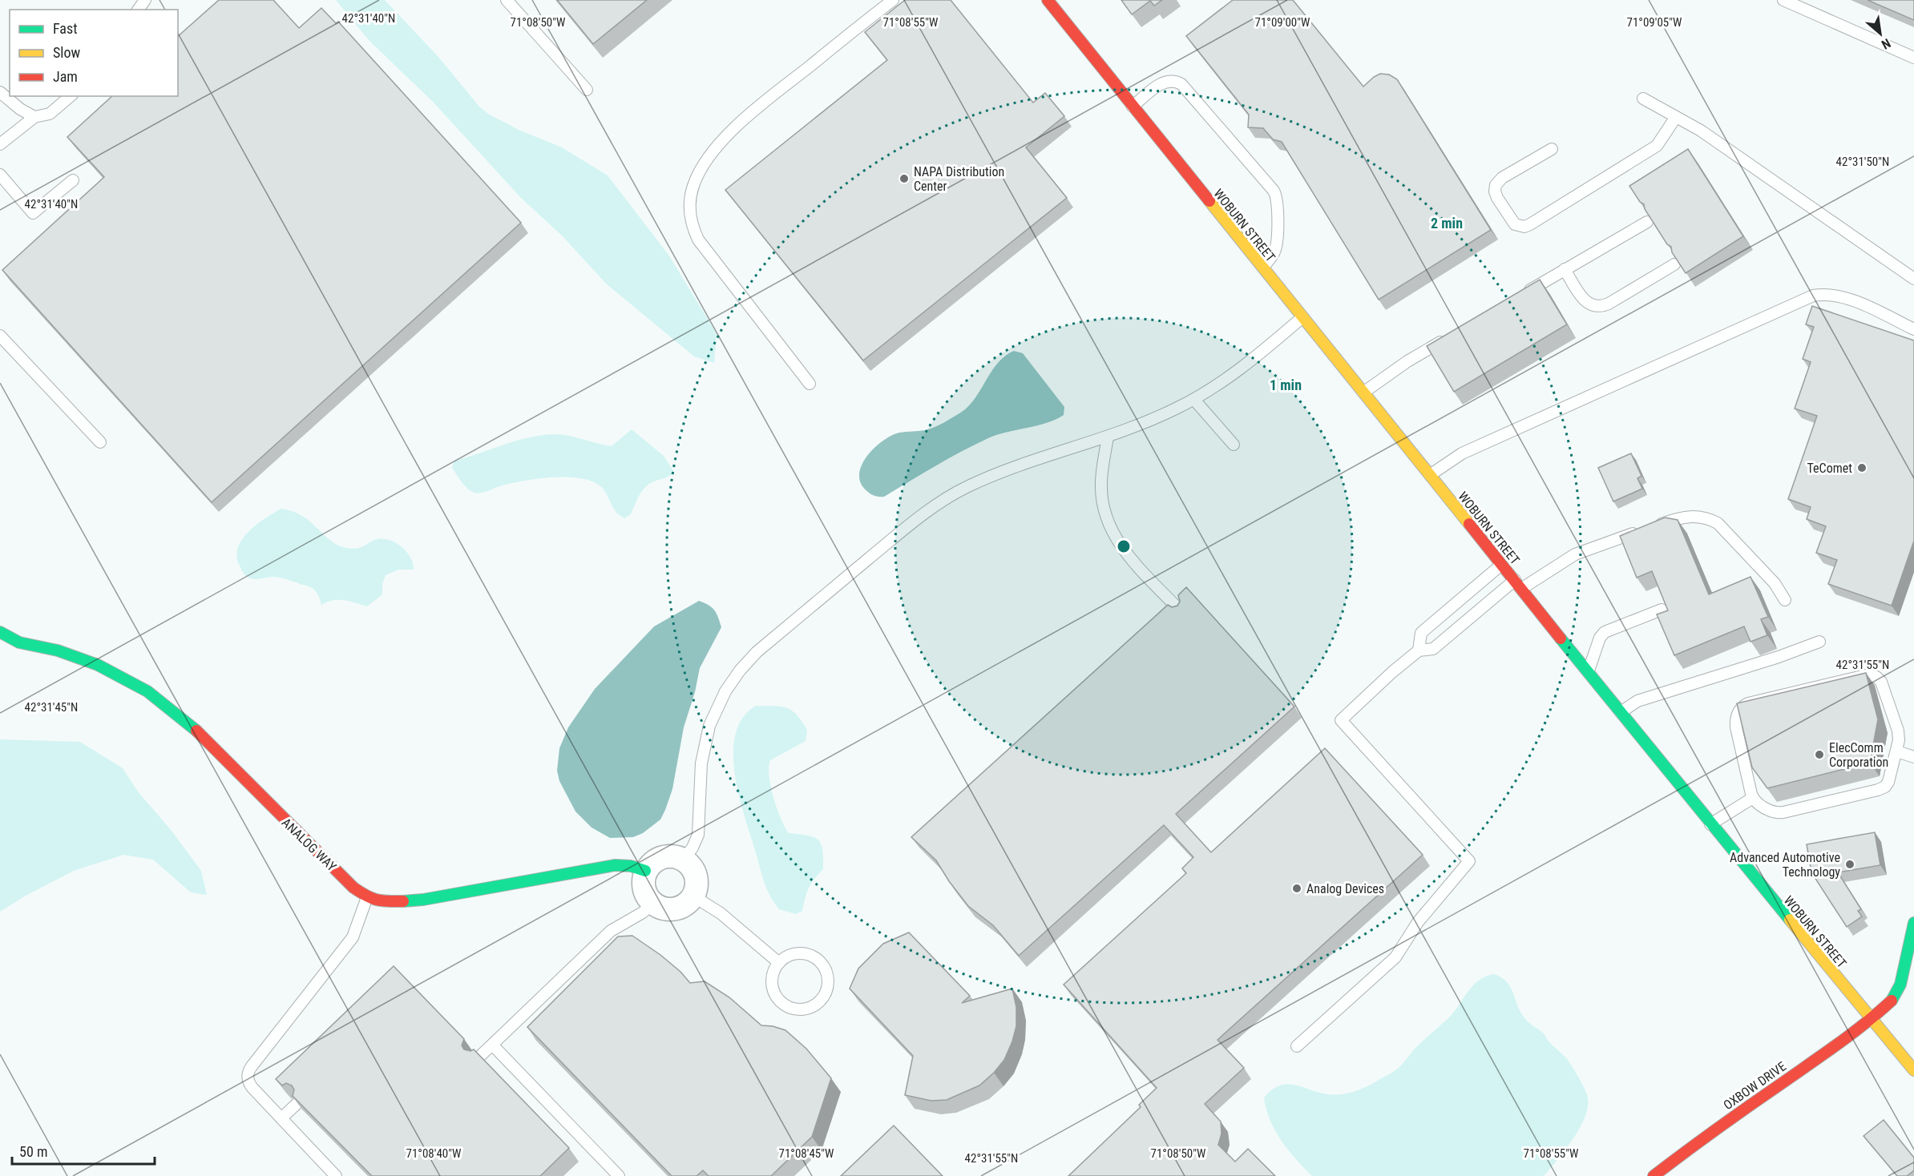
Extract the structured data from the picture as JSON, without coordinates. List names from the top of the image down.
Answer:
{
  "streets": {
    "street": ["WOBURN STREET", "ANALOG WAY", "OXBOW DRIVE"]
  },
  "crossings": [
    ["WOBURN STREET", "OXBOW DRIVE"]
  ],
  "places": [
    "NAPA Distribution Center",
    "TeComet",
    "ElecComm Corporation",
    "Advanced Automotive Technology",
    "Analog Devices"
  ],
  "legend": ["Fast", "Slow", "Jam"],
  "scale_bar": "50 m",
  "north": "bottom right",
  "coordinates": [
    "42°31'40\"N",
    "71°08'50\"W",
    "71°08'55\"W",
    "71°09'00\"W",
    "71°09'05\"W",
    "42°31'50\"N",
    "42°31'55\"N",
    "42°31'45\"N",
    "71°08'40\"W",
    "71°08'45\"W"
  ],
  "rings": ["2 min", "1 min"]
}
